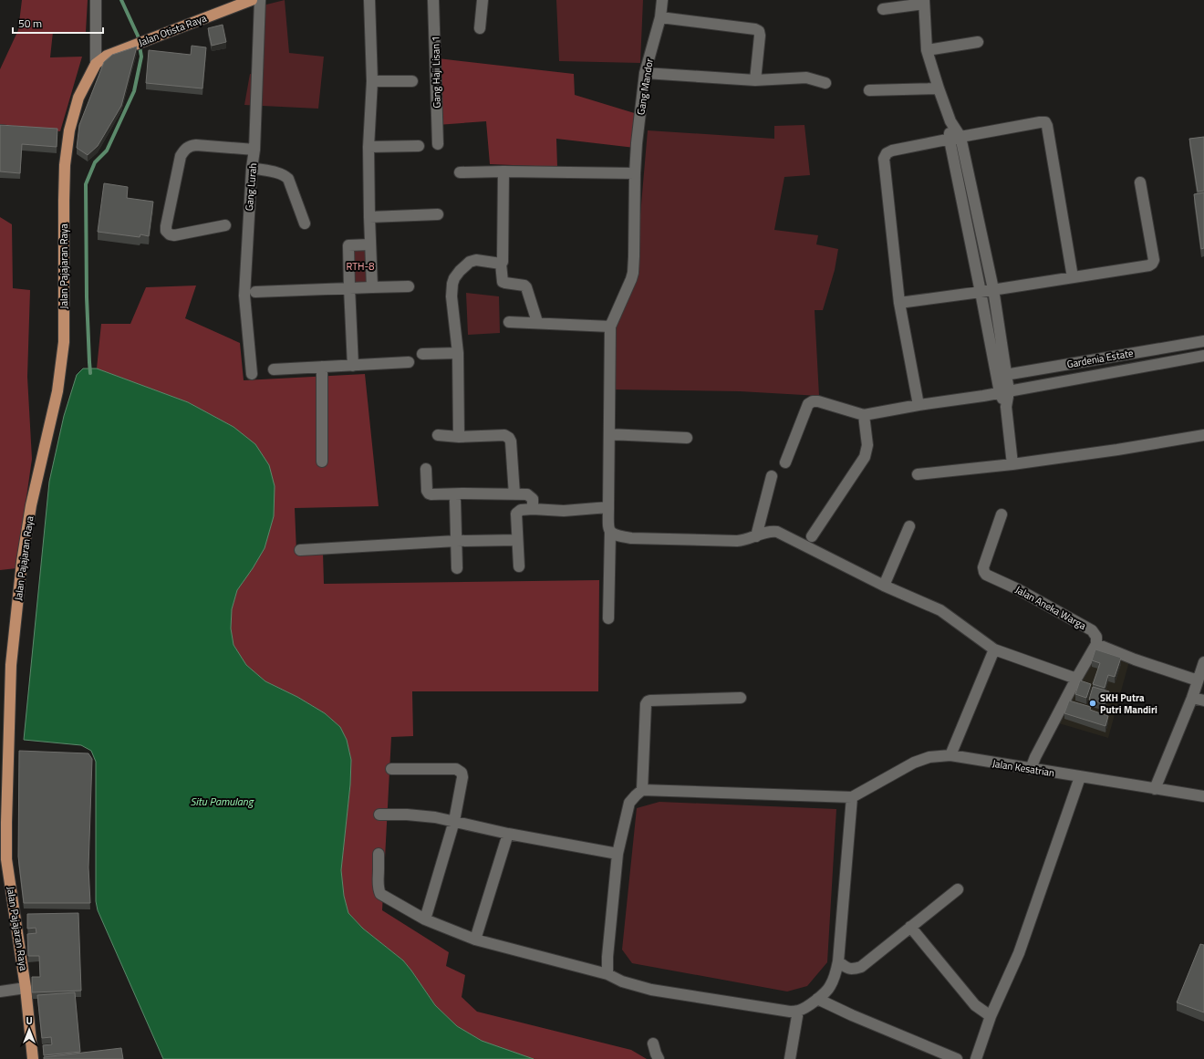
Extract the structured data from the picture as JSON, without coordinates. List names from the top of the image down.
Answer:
{
  "streets": {
    "main road": ["Jalan Otista Raya", "Jalan Pajajaran Raya"],
    "street": [
      "Gang Haji Lisan 1",
      "Gang Mandor",
      "Gang Lurah",
      "Gardenia Estate",
      "Jalan Aneka Warga",
      "Jalan Kesatrian"
    ]
  },
  "crossings": [
    ["Jalan Otista Raya", "Jalan Pajajaran Raya"]
  ],
  "water": ["Situ Pamulang"],
  "parks": ["RTH-8"],
  "places": ["SKH Putra Putri Mandiri"],
  "scale_bar": "50 m",
  "north": "top"
}
